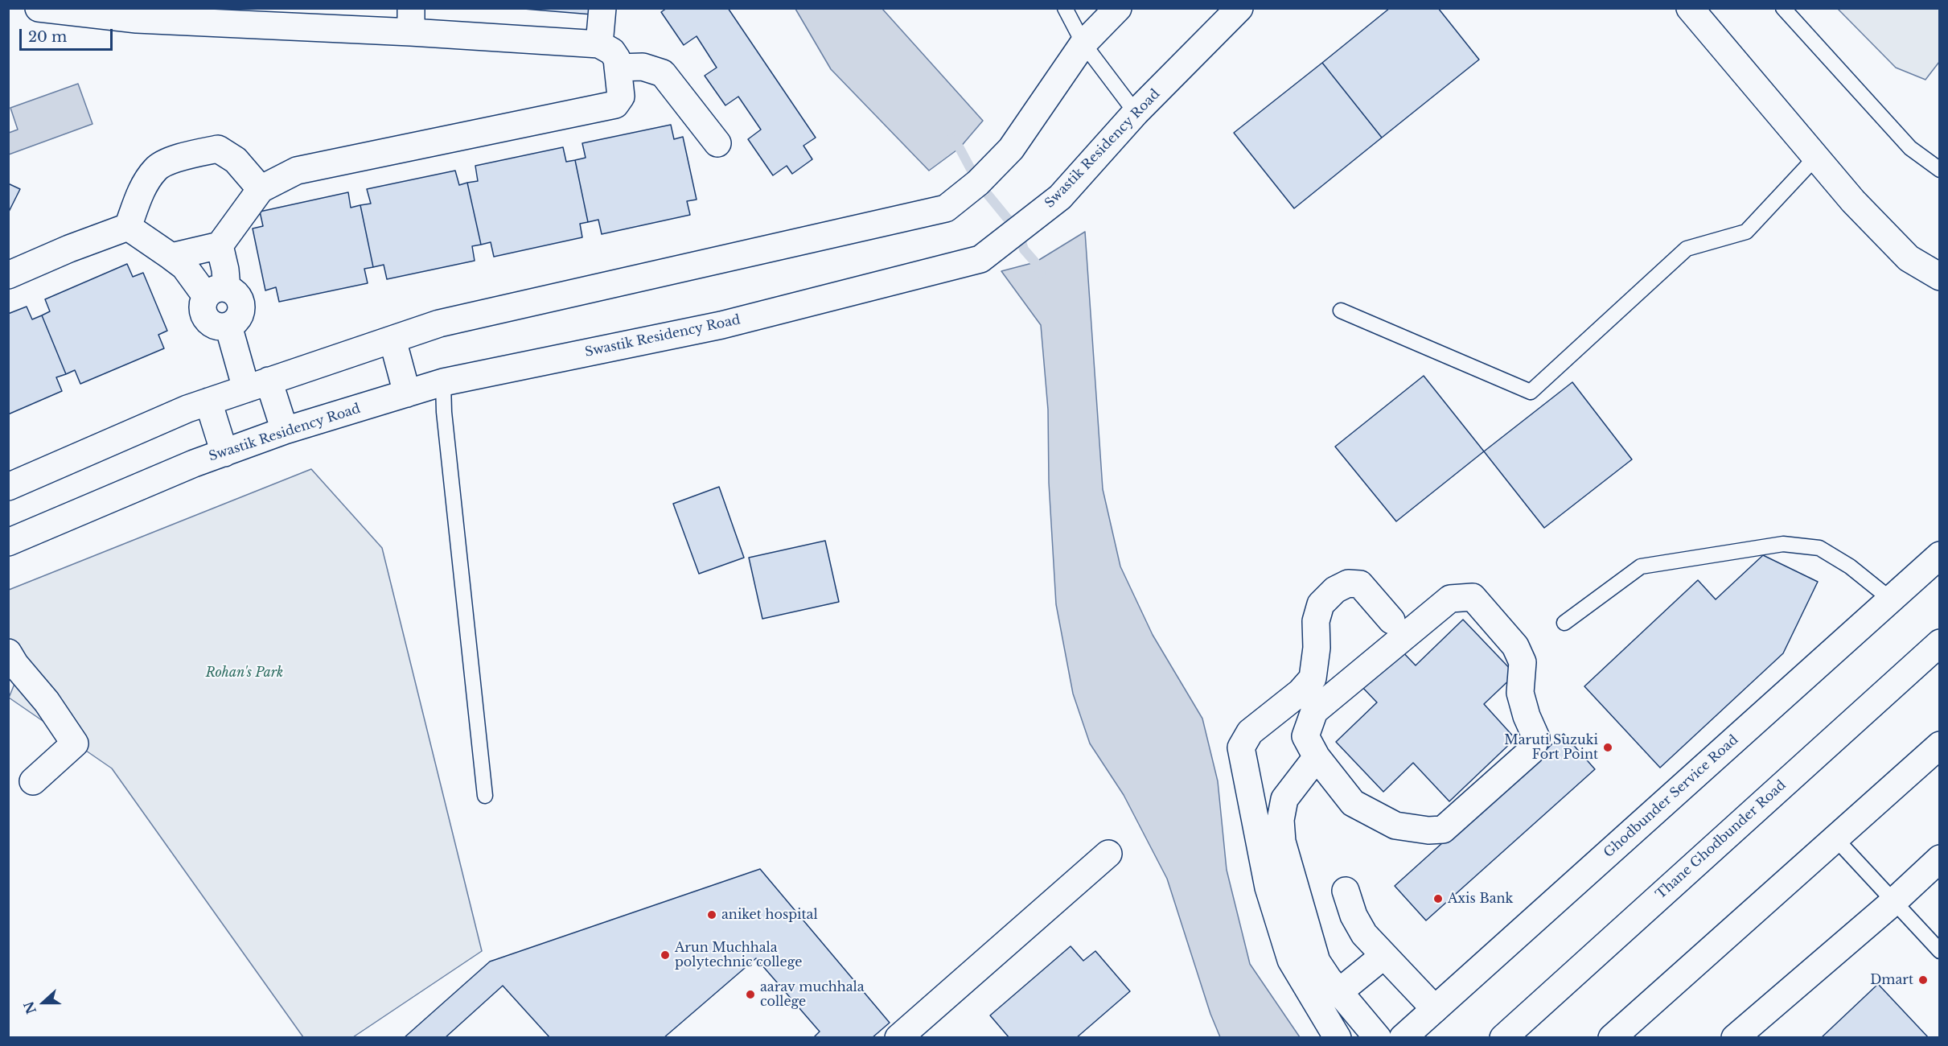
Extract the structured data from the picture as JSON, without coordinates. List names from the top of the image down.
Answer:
{
  "streets": {
    "street": ["Swastik Residency Road", "Ghodbunder Service Road", "Thane Ghodbunder Road"]
  },
  "parks": ["Rohan's Park"],
  "places": [
    "Maruti Suzuki Fort Point",
    "Axis Bank",
    "aniket hospital",
    "Arun Muchhala polytechnic college",
    "Dmart",
    "aarav muchhala college"
  ],
  "scale_bar": "20 m",
  "north": "left"
}
